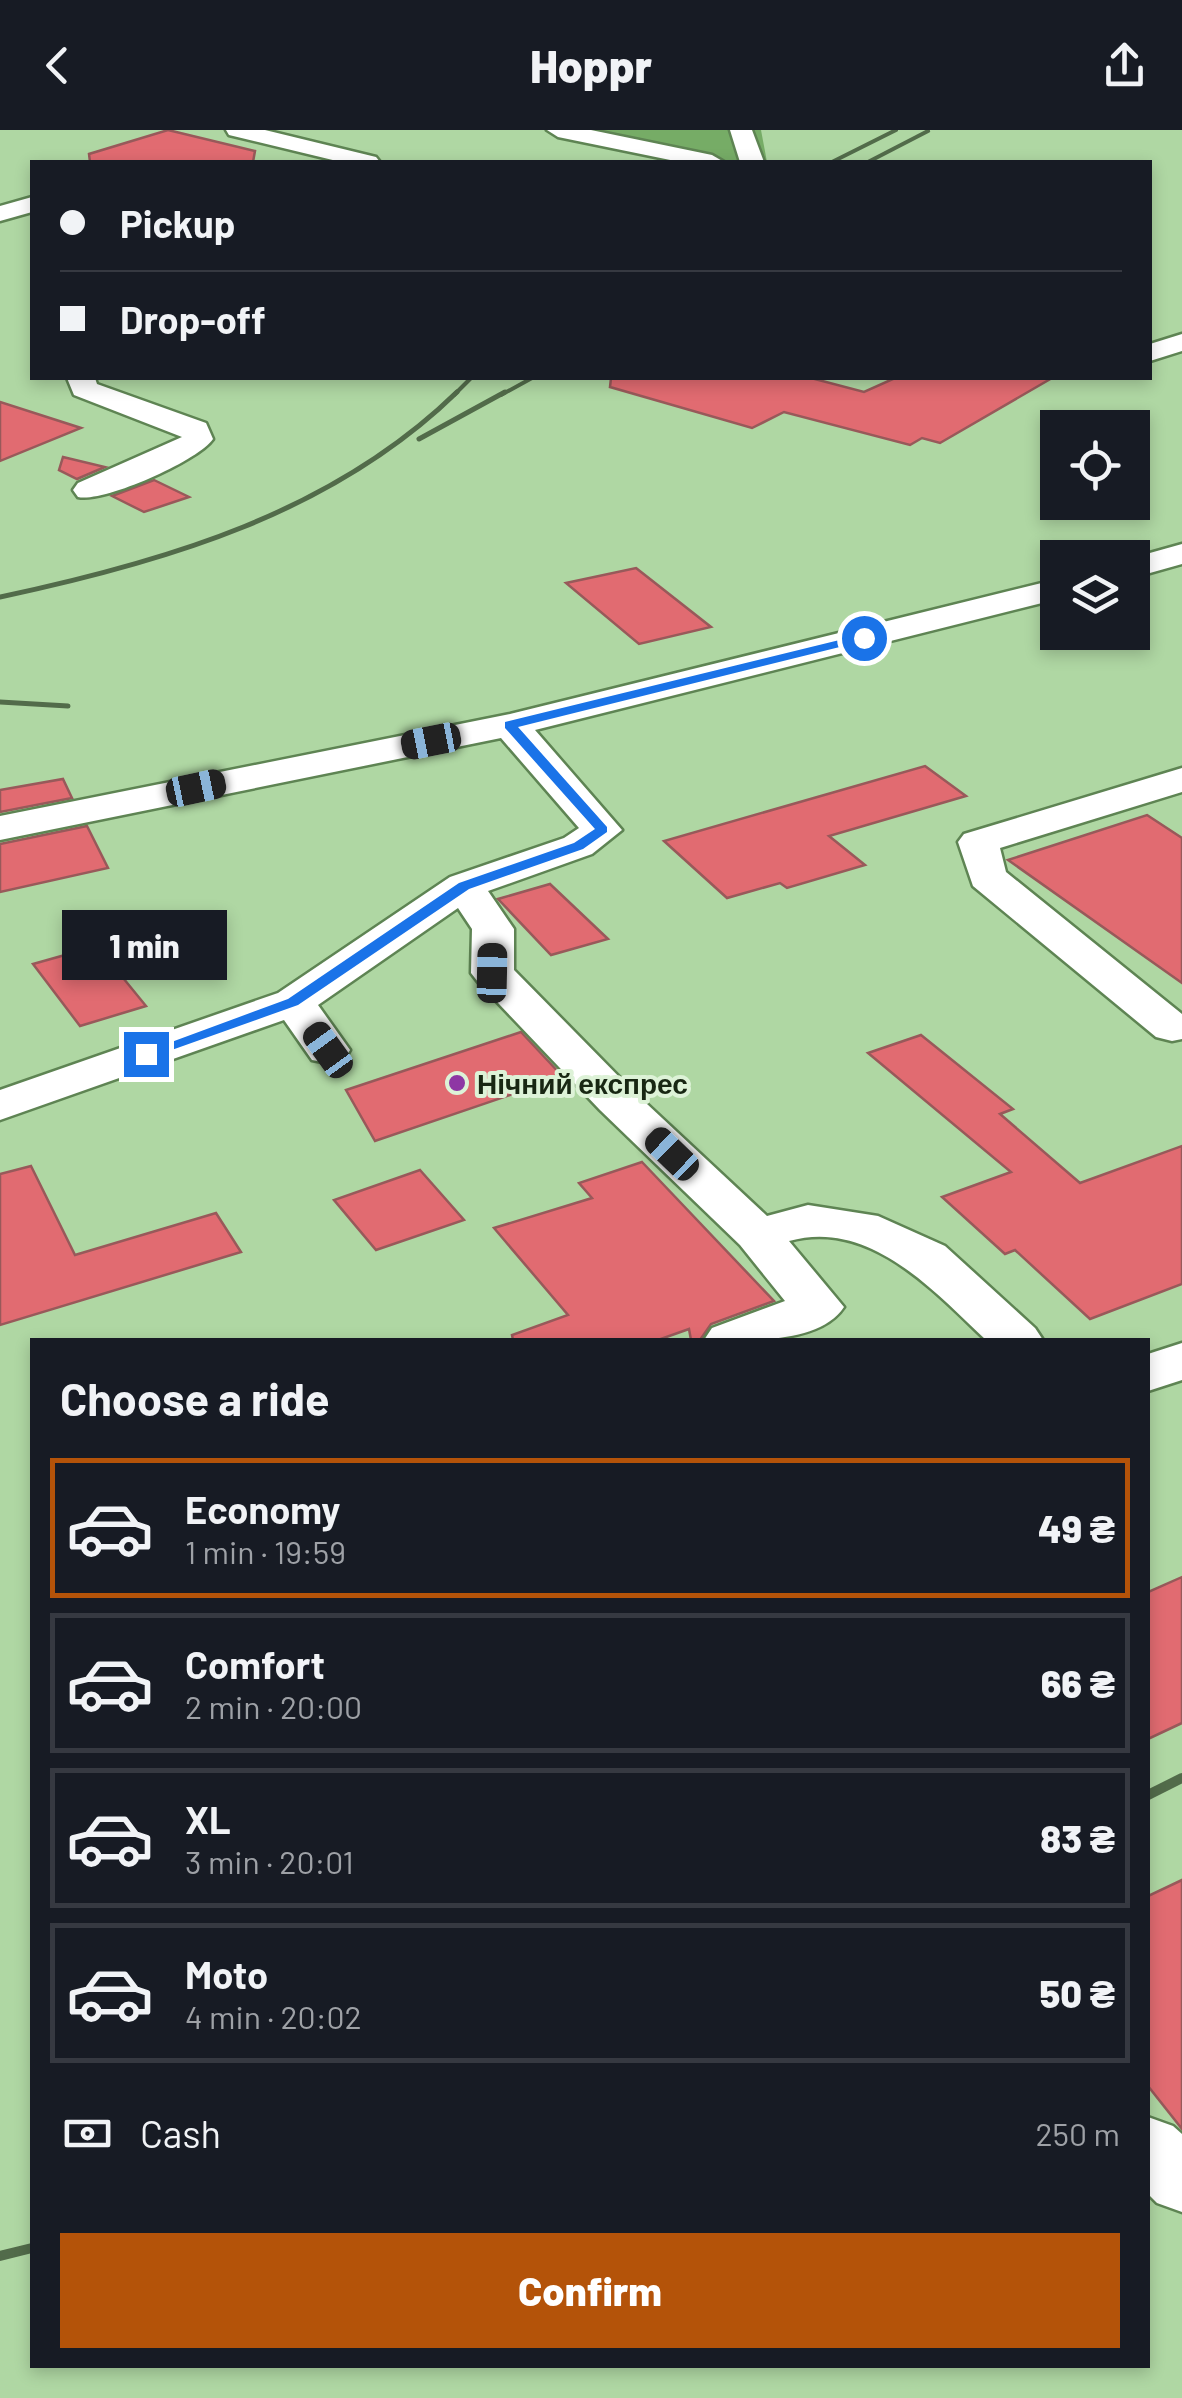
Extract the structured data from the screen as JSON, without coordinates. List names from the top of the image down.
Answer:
{
  "places": ["Нічний експрес"],
  "page": {
    "header": "Hoppr",
    "banner": ["Pickup", "Drop-off"],
    "bubble": "1 min",
    "heading": "Choose a ride",
    "list": [
      {
        "name": "Economy",
        "note": "1 min · 19:59",
        "value": "49 ₴"
      },
      {
        "name": "Comfort",
        "note": "2 min · 20:00",
        "value": "66 ₴"
      },
      {
        "name": "XL",
        "note": "3 min · 20:01",
        "value": "83 ₴"
      },
      {
        "name": "Moto",
        "note": "4 min · 20:02",
        "value": "50 ₴"
      }
    ],
    "pay": ["Cash", "250 m"],
    "buttons": "Confirm"
  }
}
